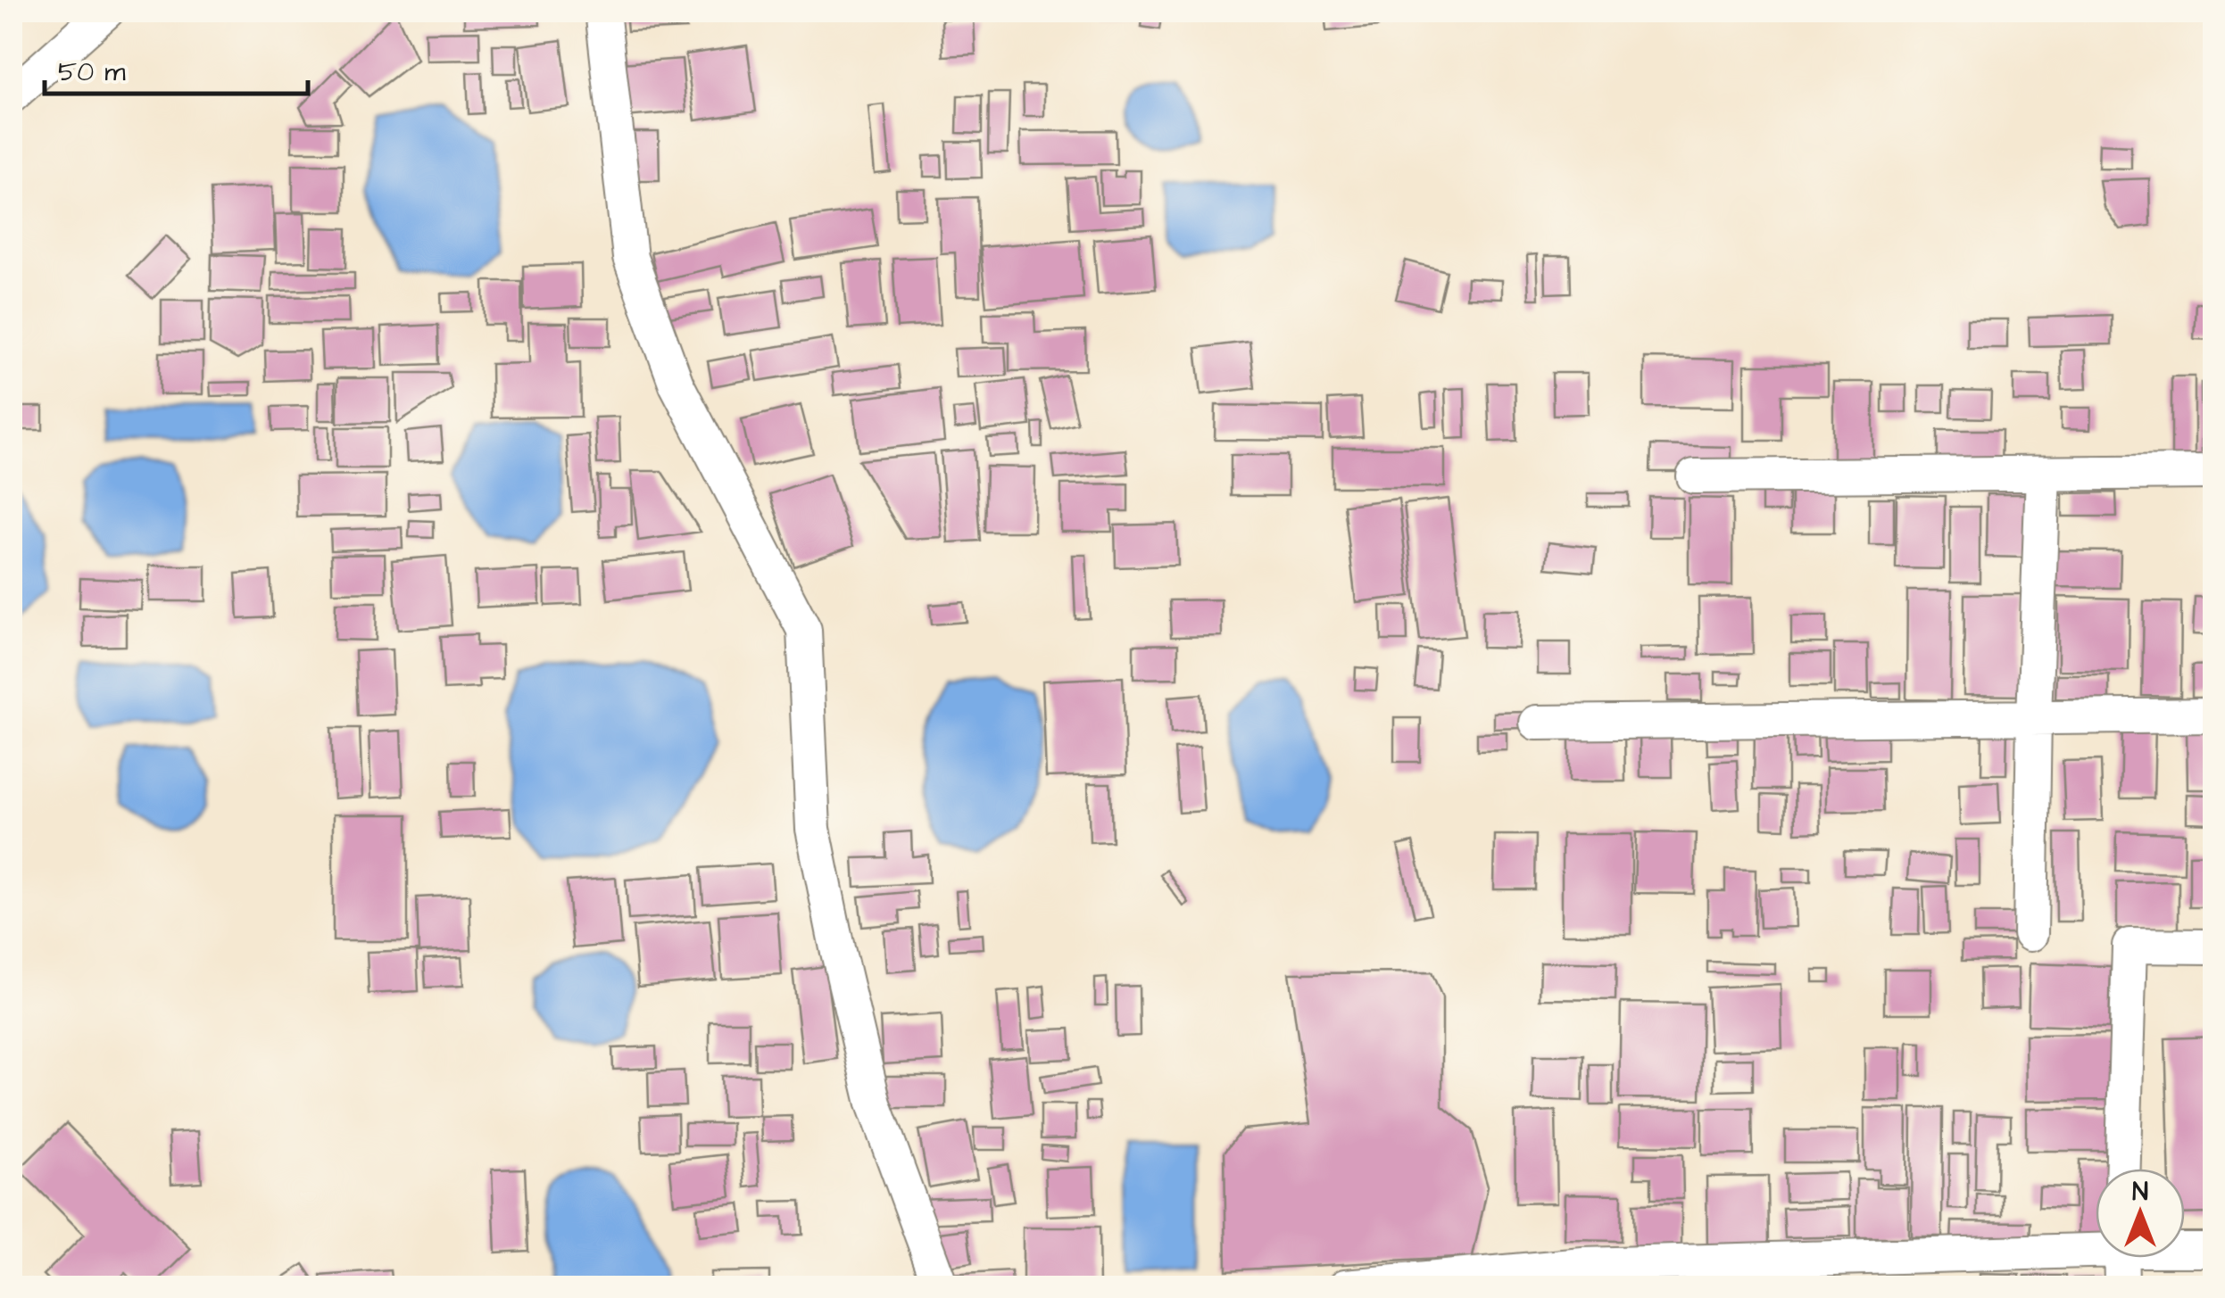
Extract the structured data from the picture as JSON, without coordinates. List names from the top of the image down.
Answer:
{
  "scale_bar": "50 m",
  "north": "top"
}
